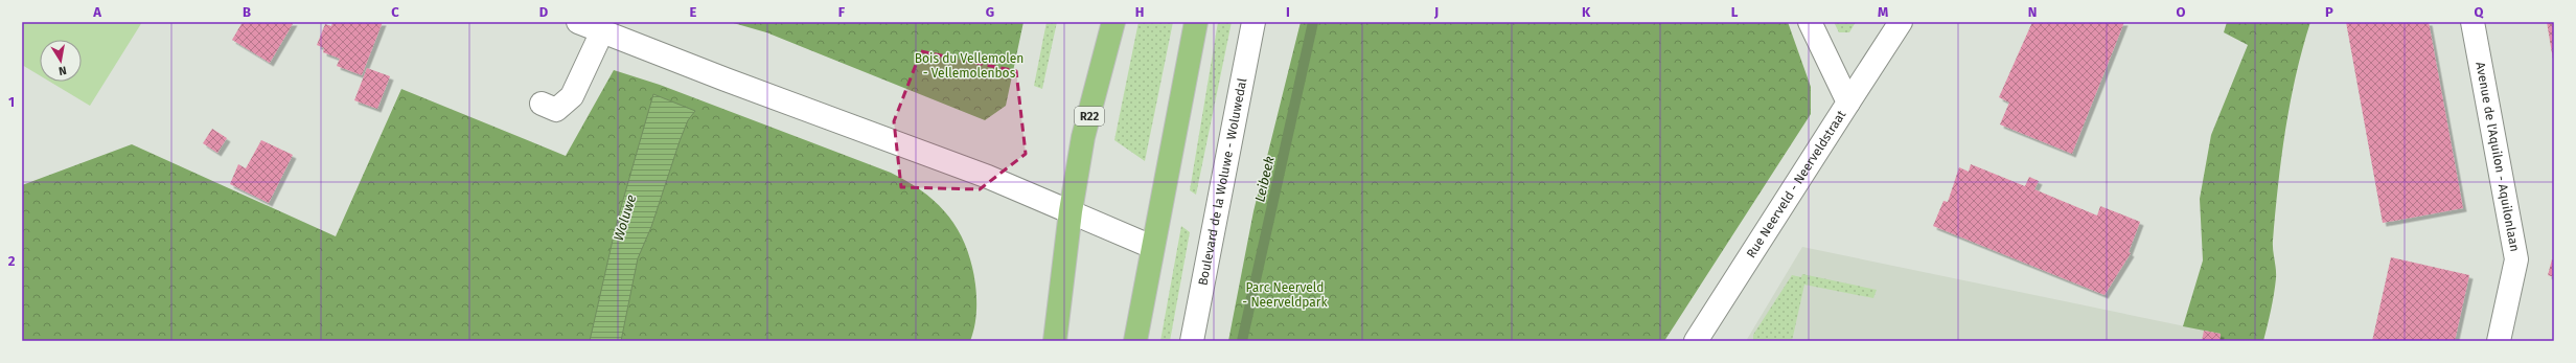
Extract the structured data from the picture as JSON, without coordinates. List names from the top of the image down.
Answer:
{
  "streets": {
    "highway": ["R22"],
    "street": ["Avenue de l'Aquilon - Aquilonlaan", "Boulevard de la Woluwe - Woluwedal", "Rue Neerveld - Neerveldstraat"]
  },
  "water": ["Leibeek", "Woluwe"],
  "parks": ["Bois du Vellemolen - Vellemolenbos", "Parc Neerveld - Neerveldpark"],
  "north": "bottom",
  "grid": {
    "columns": [
      "A",
      "B",
      "C",
      "D",
      "E",
      "F",
      "G",
      "H",
      "I",
      "J",
      "K",
      "L",
      "M",
      "N",
      "O",
      "P",
      "Q"
    ],
    "rows": ["1", "2"]
  }
}
